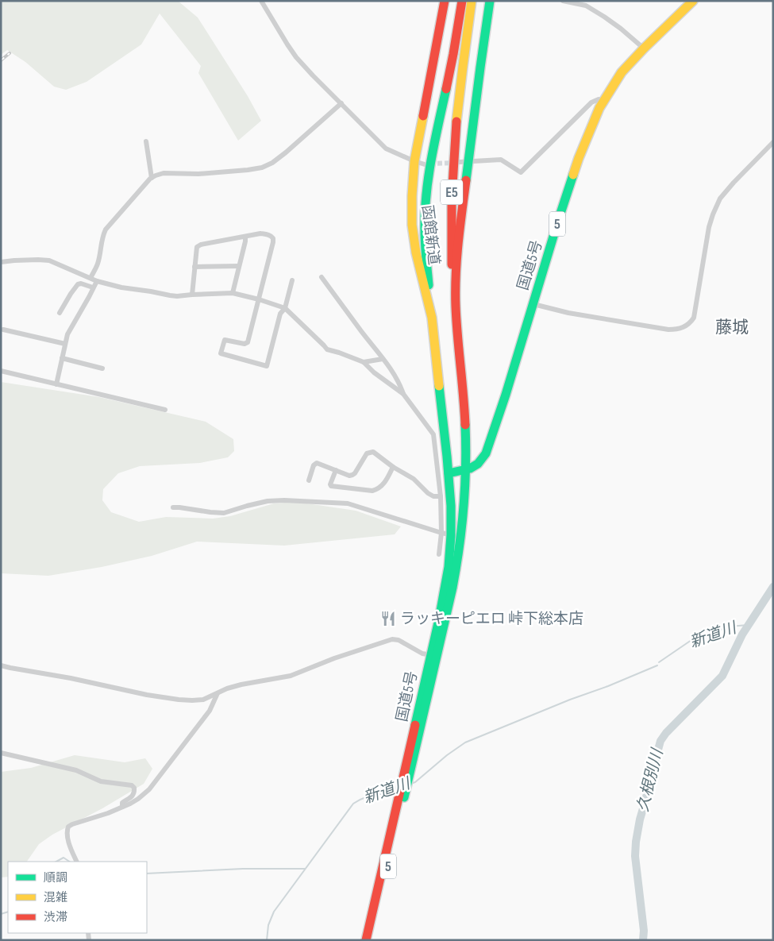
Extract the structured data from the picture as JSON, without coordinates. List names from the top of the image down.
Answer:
{
  "streets": {
    "highway": [
      "E5",
      "5",
      "函館新道",
      "国道5号"
    ]
  },
  "crossings": [
    ["E5", "函館新道"],
    ["函館新道", "国道5号"]
  ],
  "districts": ["藤城"],
  "water": ["新道川", "久根別川"],
  "places": {
    "restaurant": ["ラッキーピエロ 峠下総本店"]
  },
  "legend": ["順調", "混雑", "渋滞"]
}
